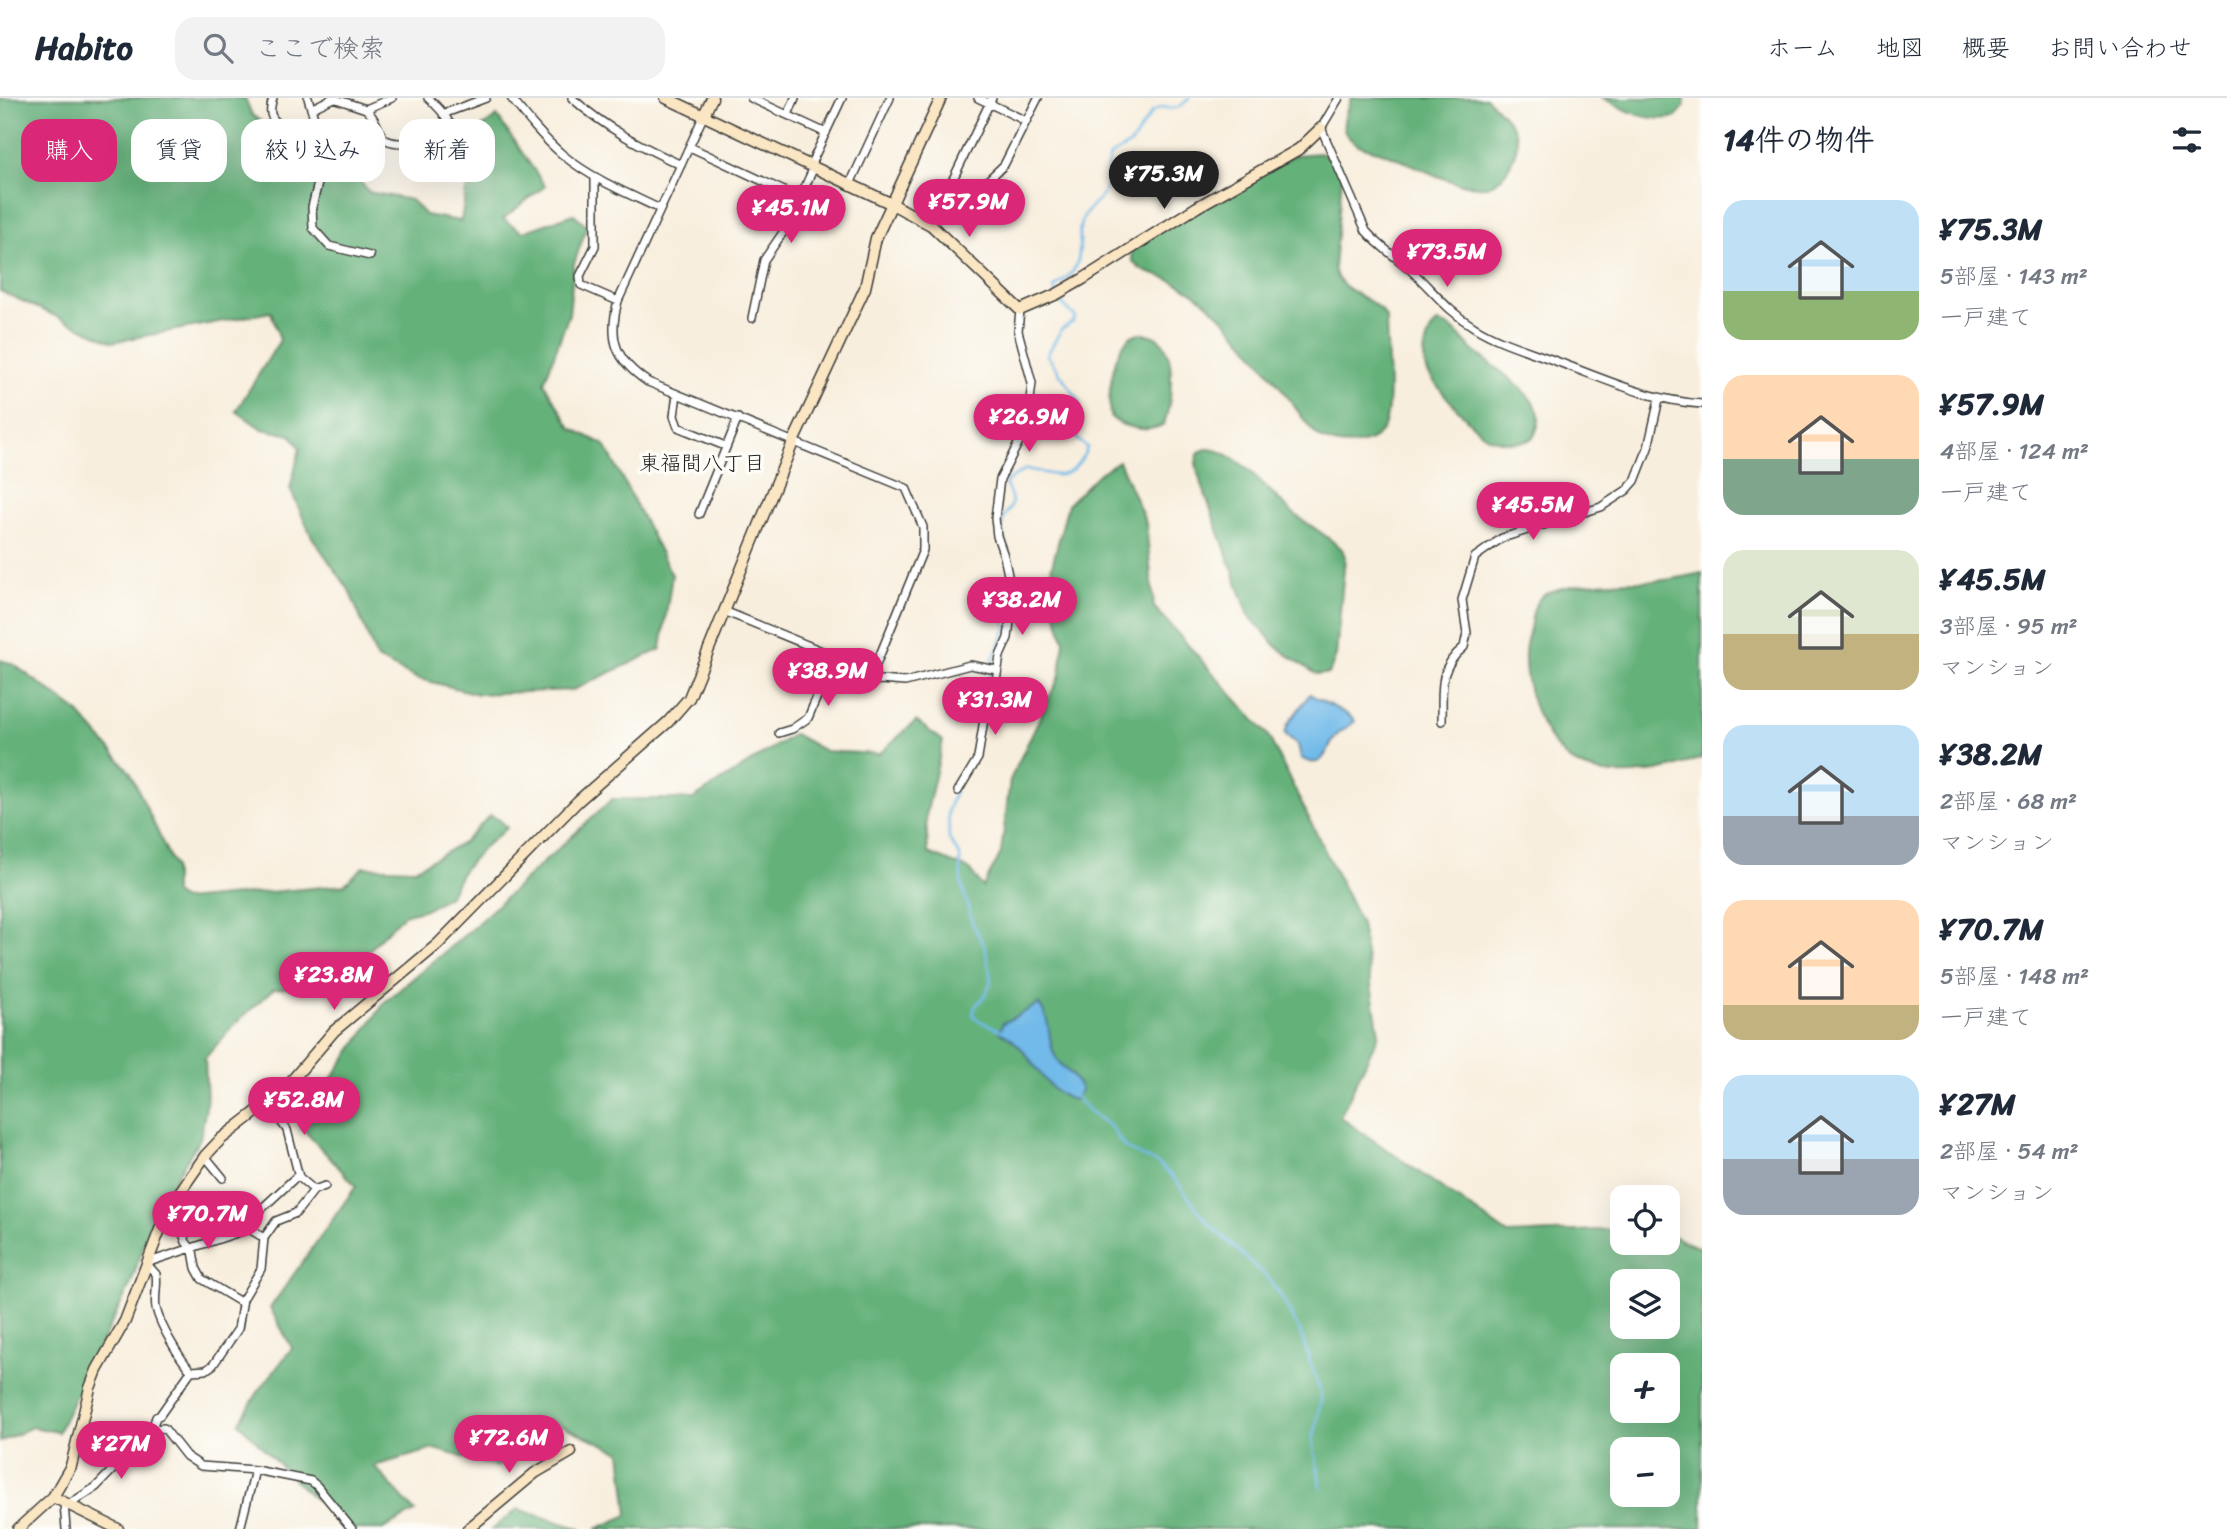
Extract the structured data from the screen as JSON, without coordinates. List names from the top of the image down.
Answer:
{
  "districts": ["東福間八丁目"],
  "page": {
    "header": "Habito",
    "search": "ここで検索",
    "nav": [
      "ホーム",
      "地図",
      "概要",
      "お問い合わせ"
    ],
    "heading": "14件の物件",
    "chip": [
      "購入",
      "賃貸",
      "絞り込み",
      "新着"
    ],
    "price": [
      "¥75.3M",
      "¥57.9M",
      "¥45.1M",
      "¥73.5M",
      "¥26.9M",
      "¥45.5M",
      "¥38.2M",
      "¥38.9M",
      "¥31.3M",
      "¥23.8M",
      "¥52.8M",
      "¥70.7M",
      "¥72.6M",
      "¥27M"
    ],
    "list": [
      {
        "name": "¥75.3M",
        "note": "5部屋 · 143 m² · 一戸建て"
      },
      {
        "name": "¥57.9M",
        "note": "4部屋 · 124 m² · 一戸建て"
      },
      {
        "name": "¥45.5M",
        "note": "3部屋 · 95 m² · マンション"
      },
      {
        "name": "¥38.2M",
        "note": "2部屋 · 68 m² · マンション"
      },
      {
        "name": "¥70.7M",
        "note": "5部屋 · 148 m² · 一戸建て"
      },
      {
        "name": "¥27M",
        "note": "2部屋 · 54 m² · マンション"
      }
    ],
    "map_buttons": ["+", "−"]
  }
}
